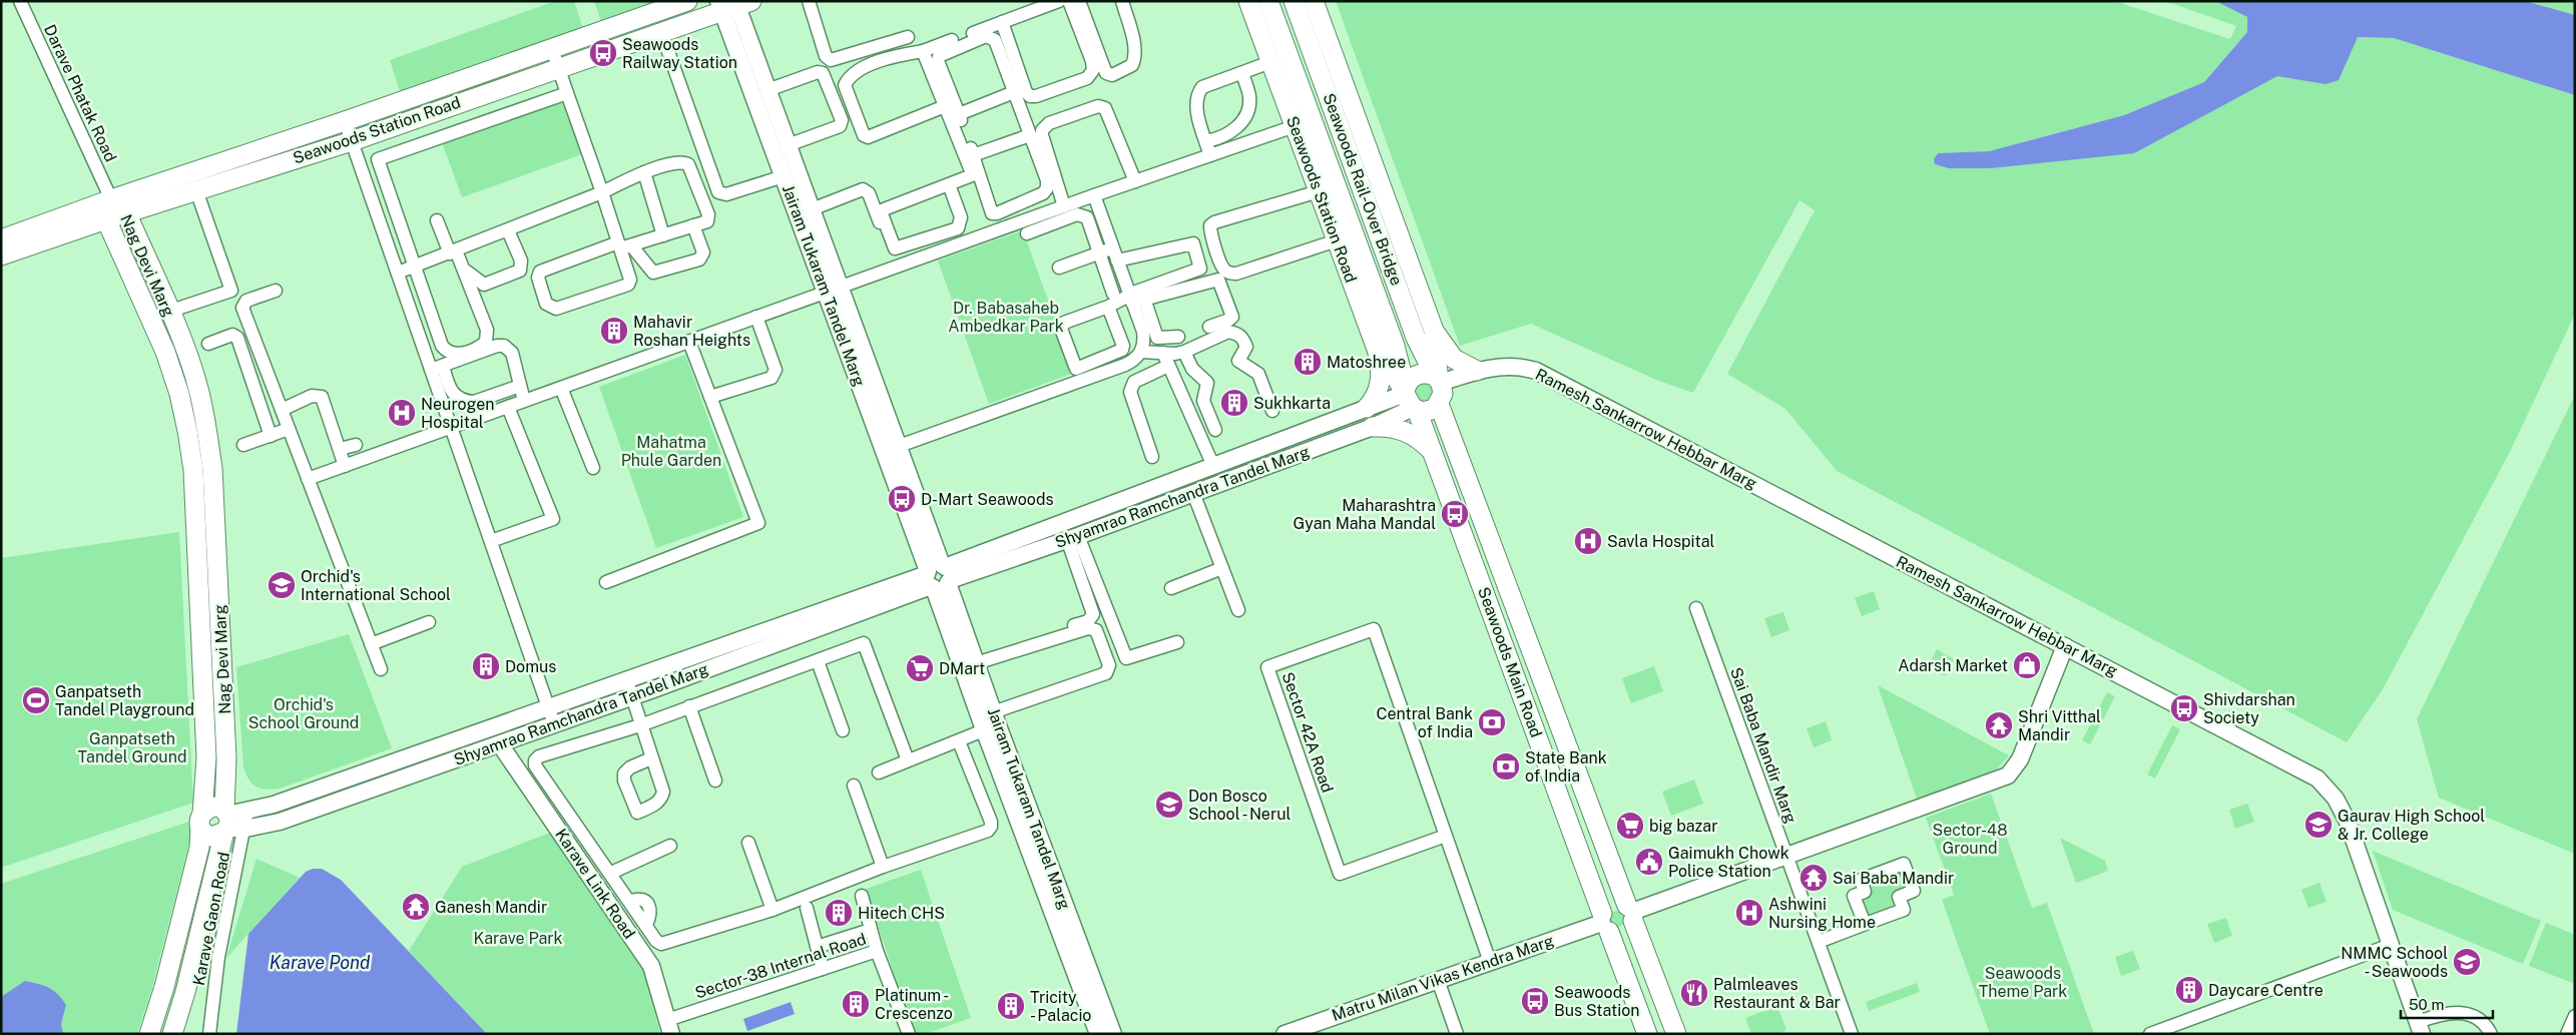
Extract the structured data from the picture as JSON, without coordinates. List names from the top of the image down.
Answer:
{
  "streets": {
    "main road": [
      "Seawoods Station Road",
      "Seawoods Rail-Over Bridge",
      "Nag Devi Marg",
      "Seawoods Main Road"
    ],
    "street": [
      "Darave Phatak Road",
      "Jairam Tukaram Tandel Marg",
      "Ramesh Sankarrow Hebbar Marg",
      "Shyamrao Ramchandra Tandel Marg",
      "Sector 42A Road",
      "Sai Baba Mandir Marg",
      "Karave Link Road",
      "Karave Gaon Road",
      "Sector-38 Internal Road",
      "Matru Milan Vikas Kendra Marg"
    ]
  },
  "crossings": [
    ["Darave Phatak Road", "Seawoods Station Road"],
    ["Darave Phatak Road", "Nag Devi Marg"],
    ["Seawoods Station Road", "Seawoods Rail-Over Bridge"],
    ["Seawoods Station Road", "Nag Devi Marg"],
    ["Seawoods Station Road", "Jairam Tukaram Tandel Marg"],
    ["Seawoods Station Road", "Ramesh Sankarrow Hebbar Marg"],
    ["Seawoods Station Road", "Shyamrao Ramchandra Tandel Marg"],
    ["Seawoods Station Road", "Seawoods Main Road"],
    ["Seawoods Rail-Over Bridge", "Ramesh Sankarrow Hebbar Marg"],
    ["Seawoods Rail-Over Bridge", "Shyamrao Ramchandra Tandel Marg"],
    ["Seawoods Rail-Over Bridge", "Seawoods Main Road"],
    ["Nag Devi Marg", "Shyamrao Ramchandra Tandel Marg"],
    ["Nag Devi Marg", "Karave Gaon Road"],
    ["Jairam Tukaram Tandel Marg", "Shyamrao Ramchandra Tandel Marg"],
    ["Ramesh Sankarrow Hebbar Marg", "Shyamrao Ramchandra Tandel Marg"],
    ["Ramesh Sankarrow Hebbar Marg", "Seawoods Main Road"],
    ["Shyamrao Ramchandra Tandel Marg", "Seawoods Main Road"],
    ["Shyamrao Ramchandra Tandel Marg", "Karave Link Road"],
    ["Shyamrao Ramchandra Tandel Marg", "Karave Gaon Road"],
    ["Seawoods Main Road", "Matru Milan Vikas Kendra Marg"],
    ["Sector 42A Road", "Matru Milan Vikas Kendra Marg"],
    ["Karave Link Road", "Sector-38 Internal Road"]
  ],
  "water": ["Karave Pond"],
  "parks": [
    "Dr. Babasaheb Ambedkar Park",
    "Mahatma Phule Garden",
    "Orchid's School Ground",
    "Ganpatseth Tandel Ground",
    "Sector-48 Ground",
    "Karave Park",
    "Seawoods Theme Park"
  ],
  "places": {
    "bus stop": [
      "Seawoods Railway Station",
      "D-Mart Seawoods",
      "Maharashtra Gyan Maha Mandal",
      "Shivdarshan Society",
      "Seawoods Bus Station"
    ],
    "building": [
      "Mahavir Roshan Heights",
      "Matoshree",
      "Sukhkarta",
      "Domus",
      "Hitech CHS",
      "Daycare Centre",
      "Platinum - Crescenzo",
      "Tricity - Palacio"
    ],
    "hospital": ["Neurogen Hospital", "Savla Hospital", "Ashwini Nursing Home"],
    "school or university": [
      "Orchid's International School",
      "Don Bosco School - Nerul",
      "Gaurav High School & Jr. College",
      "NMMC School - Seawoods"
    ],
    "shop": ["Adarsh Market"],
    "supermarket": ["DMart", "big bazar"],
    "sports": ["Ganpatseth Tandel Playground"],
    "bank": ["Central Bank of India", "State Bank of India"],
    "temple": ["Shri Vitthal Mandir", "Sai Baba Mandir", "Ganesh Mandir"],
    "public building": ["Gaimukh Chowk Police Station"],
    "restaurant": ["Palmleaves Restaurant & Bar"]
  },
  "scale_bar": "50 m"
}
